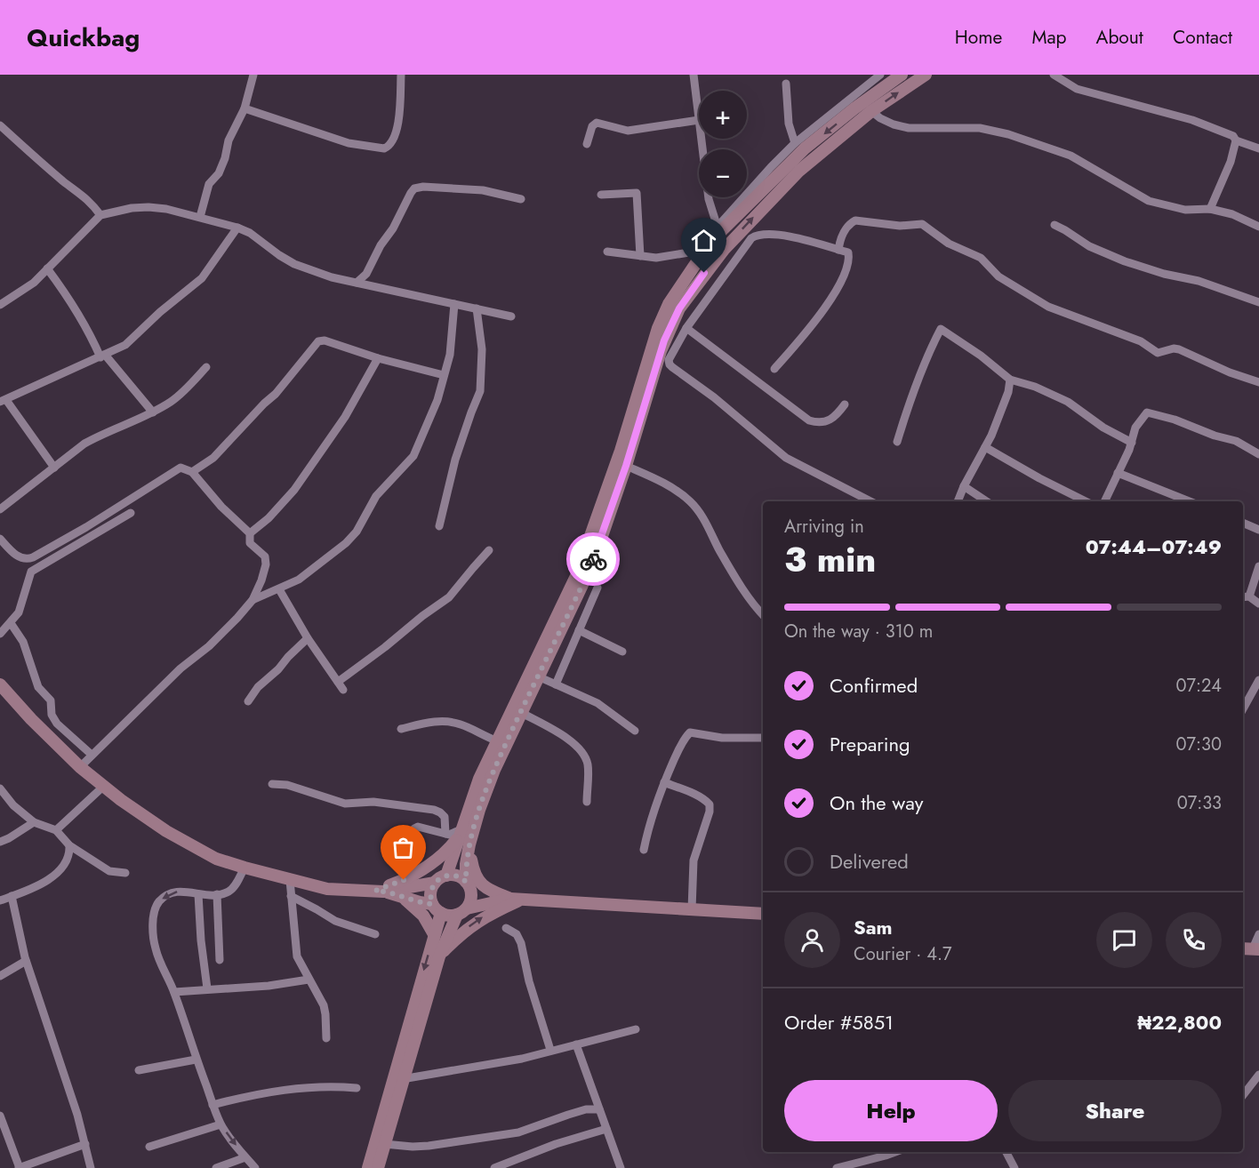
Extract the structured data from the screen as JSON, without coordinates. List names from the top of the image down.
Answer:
{
  "page": {
    "header": "Quickbag",
    "nav": [
      "Home",
      "Map",
      "About",
      "Contact"
    ],
    "map_buttons": ["+", "−"],
    "heading": ["3 min", "Arriving in", "07:44–07:49"],
    "panel": [
      "Sam",
      "Courier · 4.7",
      "Order #5851",
      "₦22,800"
    ],
    "bar": "On the way · 310 m",
    "list": [
      ["Confirmed", "07:24"],
      ["Preparing", "07:30"],
      ["On the way", "07:33"],
      "Delivered"
    ],
    "buttons": ["Help", "Share"]
  }
}
